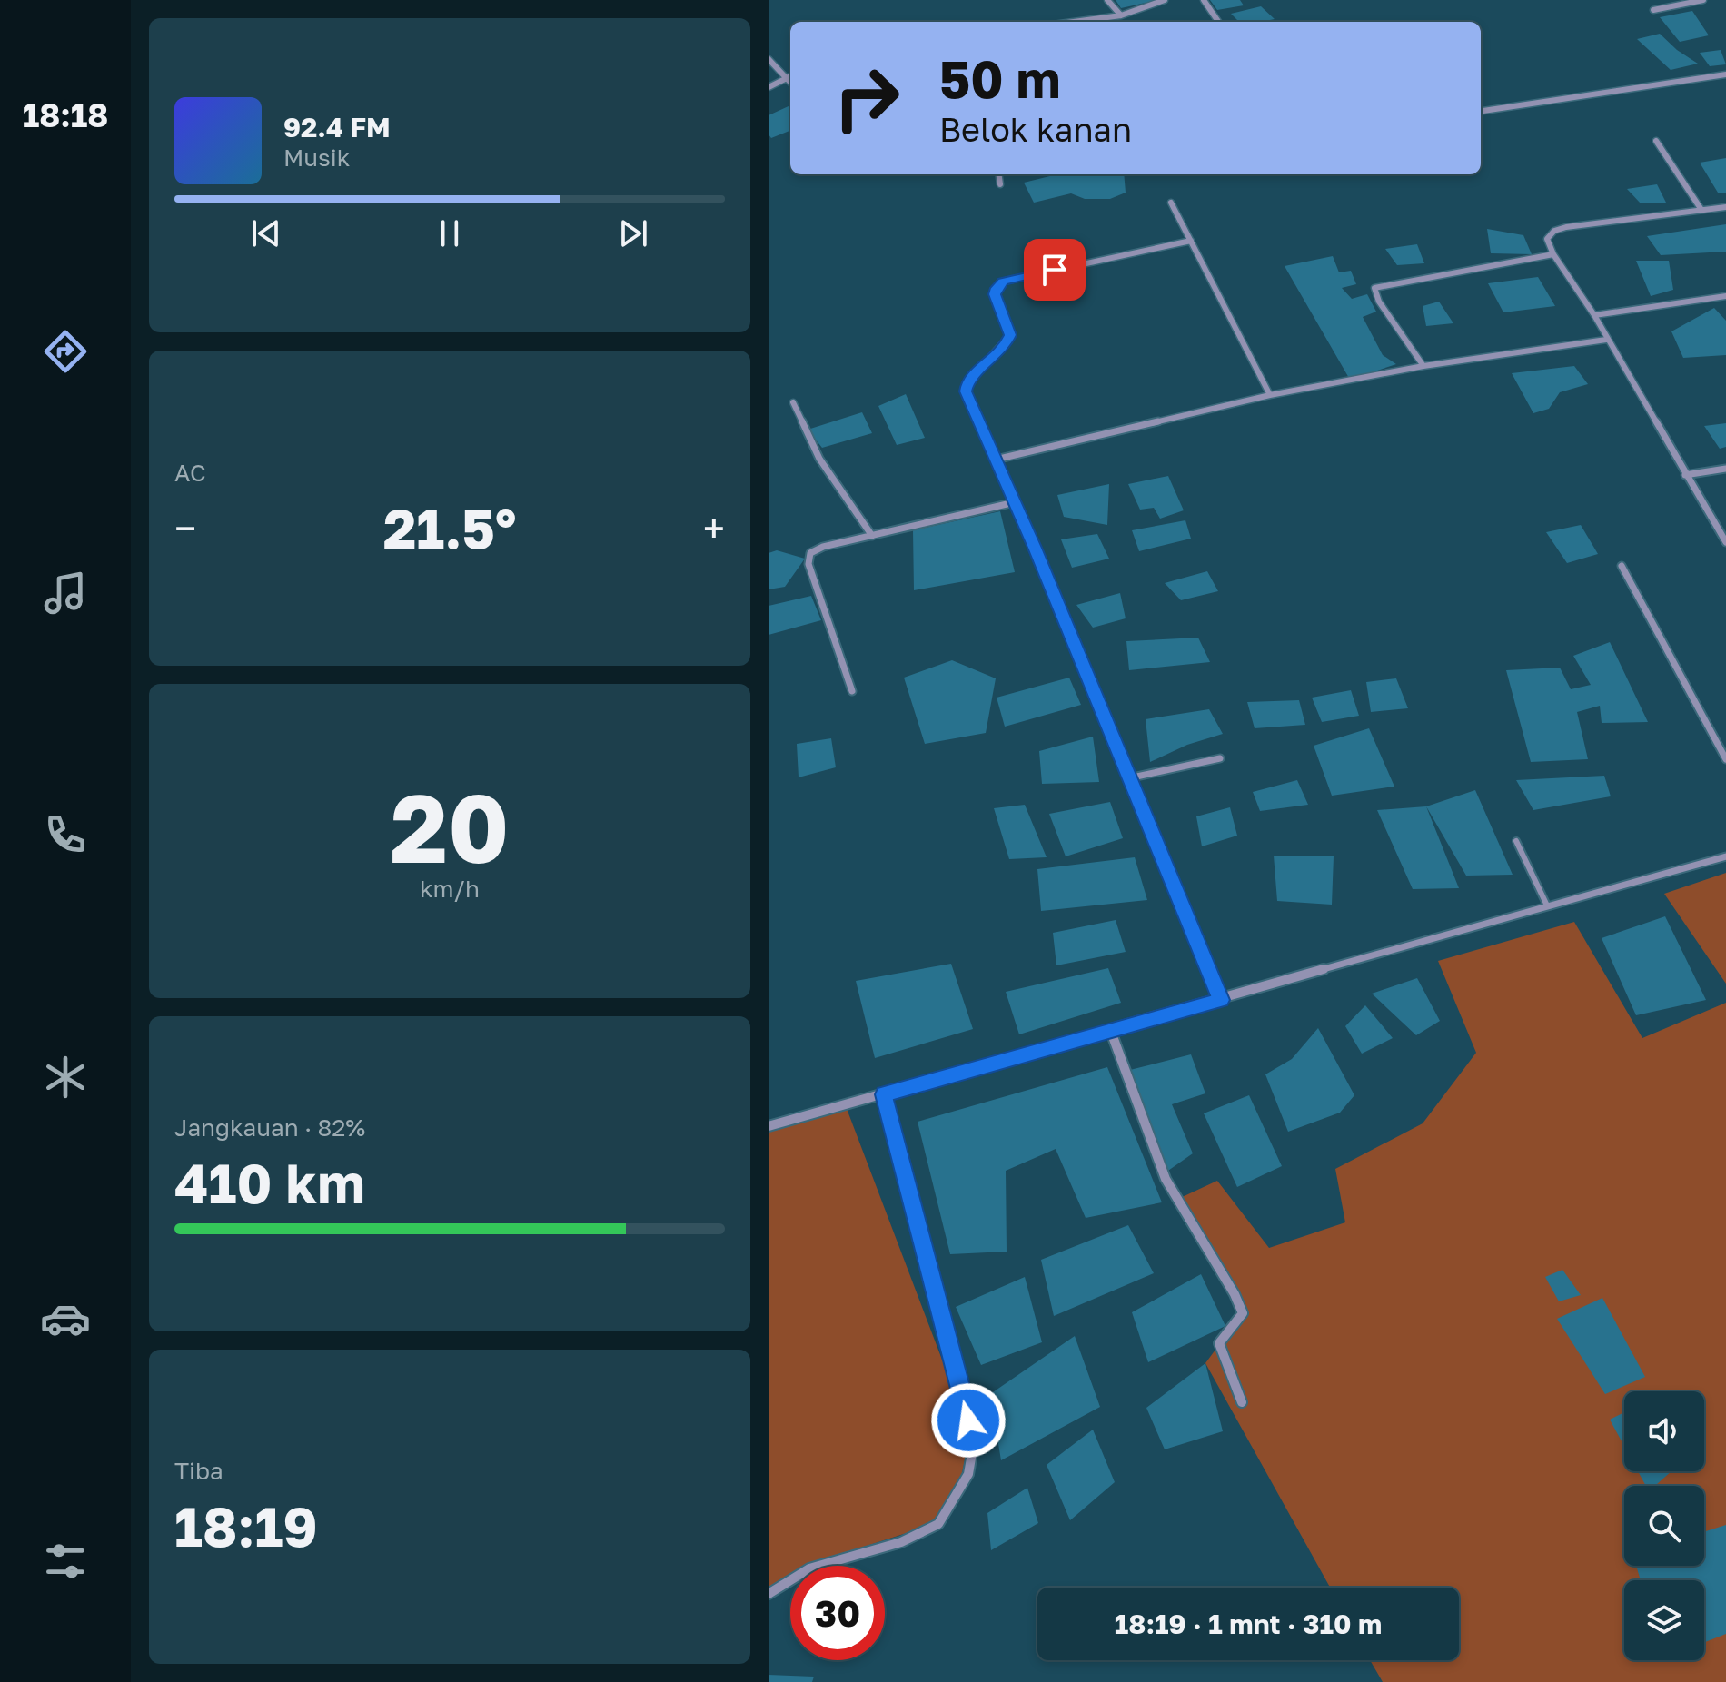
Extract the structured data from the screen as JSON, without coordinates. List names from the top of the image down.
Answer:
{
  "page": {
    "tabs": "18:18",
    "turn": ["50 m", "Belok kanan"],
    "song": ["92.4 FM", "Musik"],
    "tile": [
      "AC",
      ["20", "km/h"],
      ["Jangkauan · 82%", "410 km"],
      ["Tiba", "18:19"]
    ],
    "heat": ["−", "21.5°", "+"],
    "limit": "30",
    "trip": "18:19 · 1 mnt · 310 m"
  }
}
